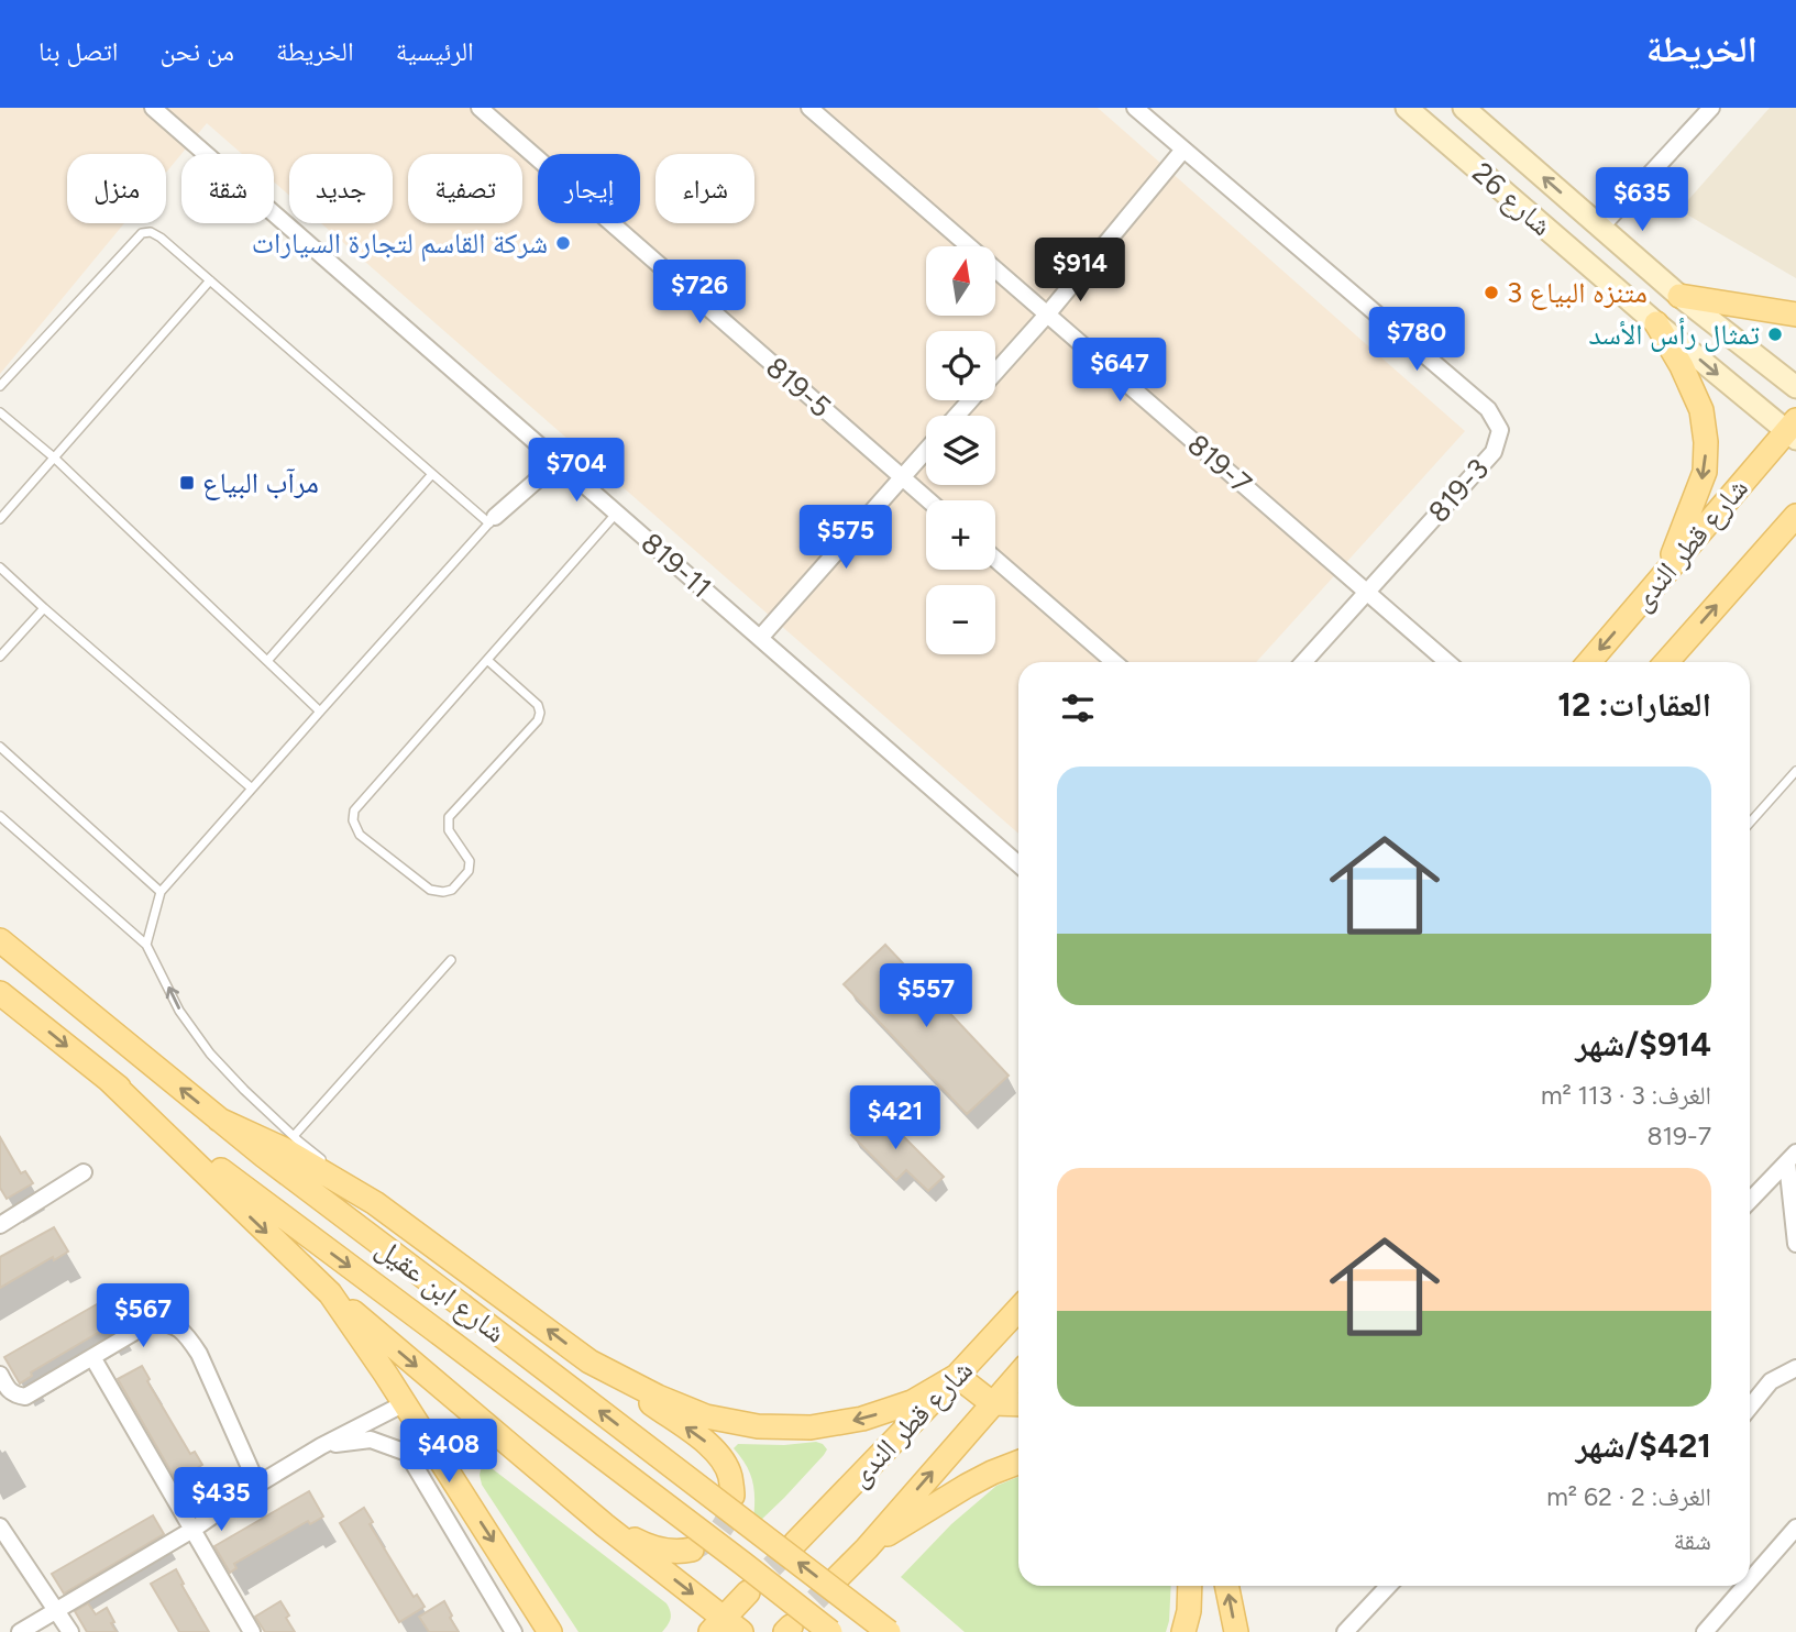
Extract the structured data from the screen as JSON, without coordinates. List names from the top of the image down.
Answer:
{
  "streets": {
    "main road": ["شارع 26", "شارع قطر الندى", "شارع ابن عقيل"],
    "street": [
      "819-5",
      "819-7",
      "819-3",
      "819-11"
    ]
  },
  "crossings": [
    ["شارع 26", "شارع قطر الندى"],
    ["819-7", "819-3"]
  ],
  "places": {
    "other": ["شركة القاسم لتجارة السيارات", "متنزه البياع 3", "تمثال رأس الأسد"],
    "transit": ["مرآب البياع"]
  },
  "north": "top",
  "page": {
    "header": "الخريطة",
    "nav": [
      "الرئيسية",
      "الخريطة",
      "من نحن",
      "اتصل بنا"
    ],
    "chip": [
      "شراء",
      "إيجار",
      "تصفية",
      "جديد",
      "شقة",
      "منزل"
    ],
    "price": [
      "$635",
      "$914",
      "$726",
      "$780",
      "$647",
      "$704",
      "$575",
      "$557",
      "$421",
      "$567",
      "$408",
      "$435"
    ],
    "map_buttons": ["+", "−"],
    "heading": "العقارات: 12",
    "list": [
      {
        "name": "$914/شهر",
        "note": "الغرف: 3 · 113 m² · 819-7"
      },
      {
        "name": "$421/شهر",
        "note": "الغرف: 2 · 62 m² · شقة"
      }
    ]
  }
}
